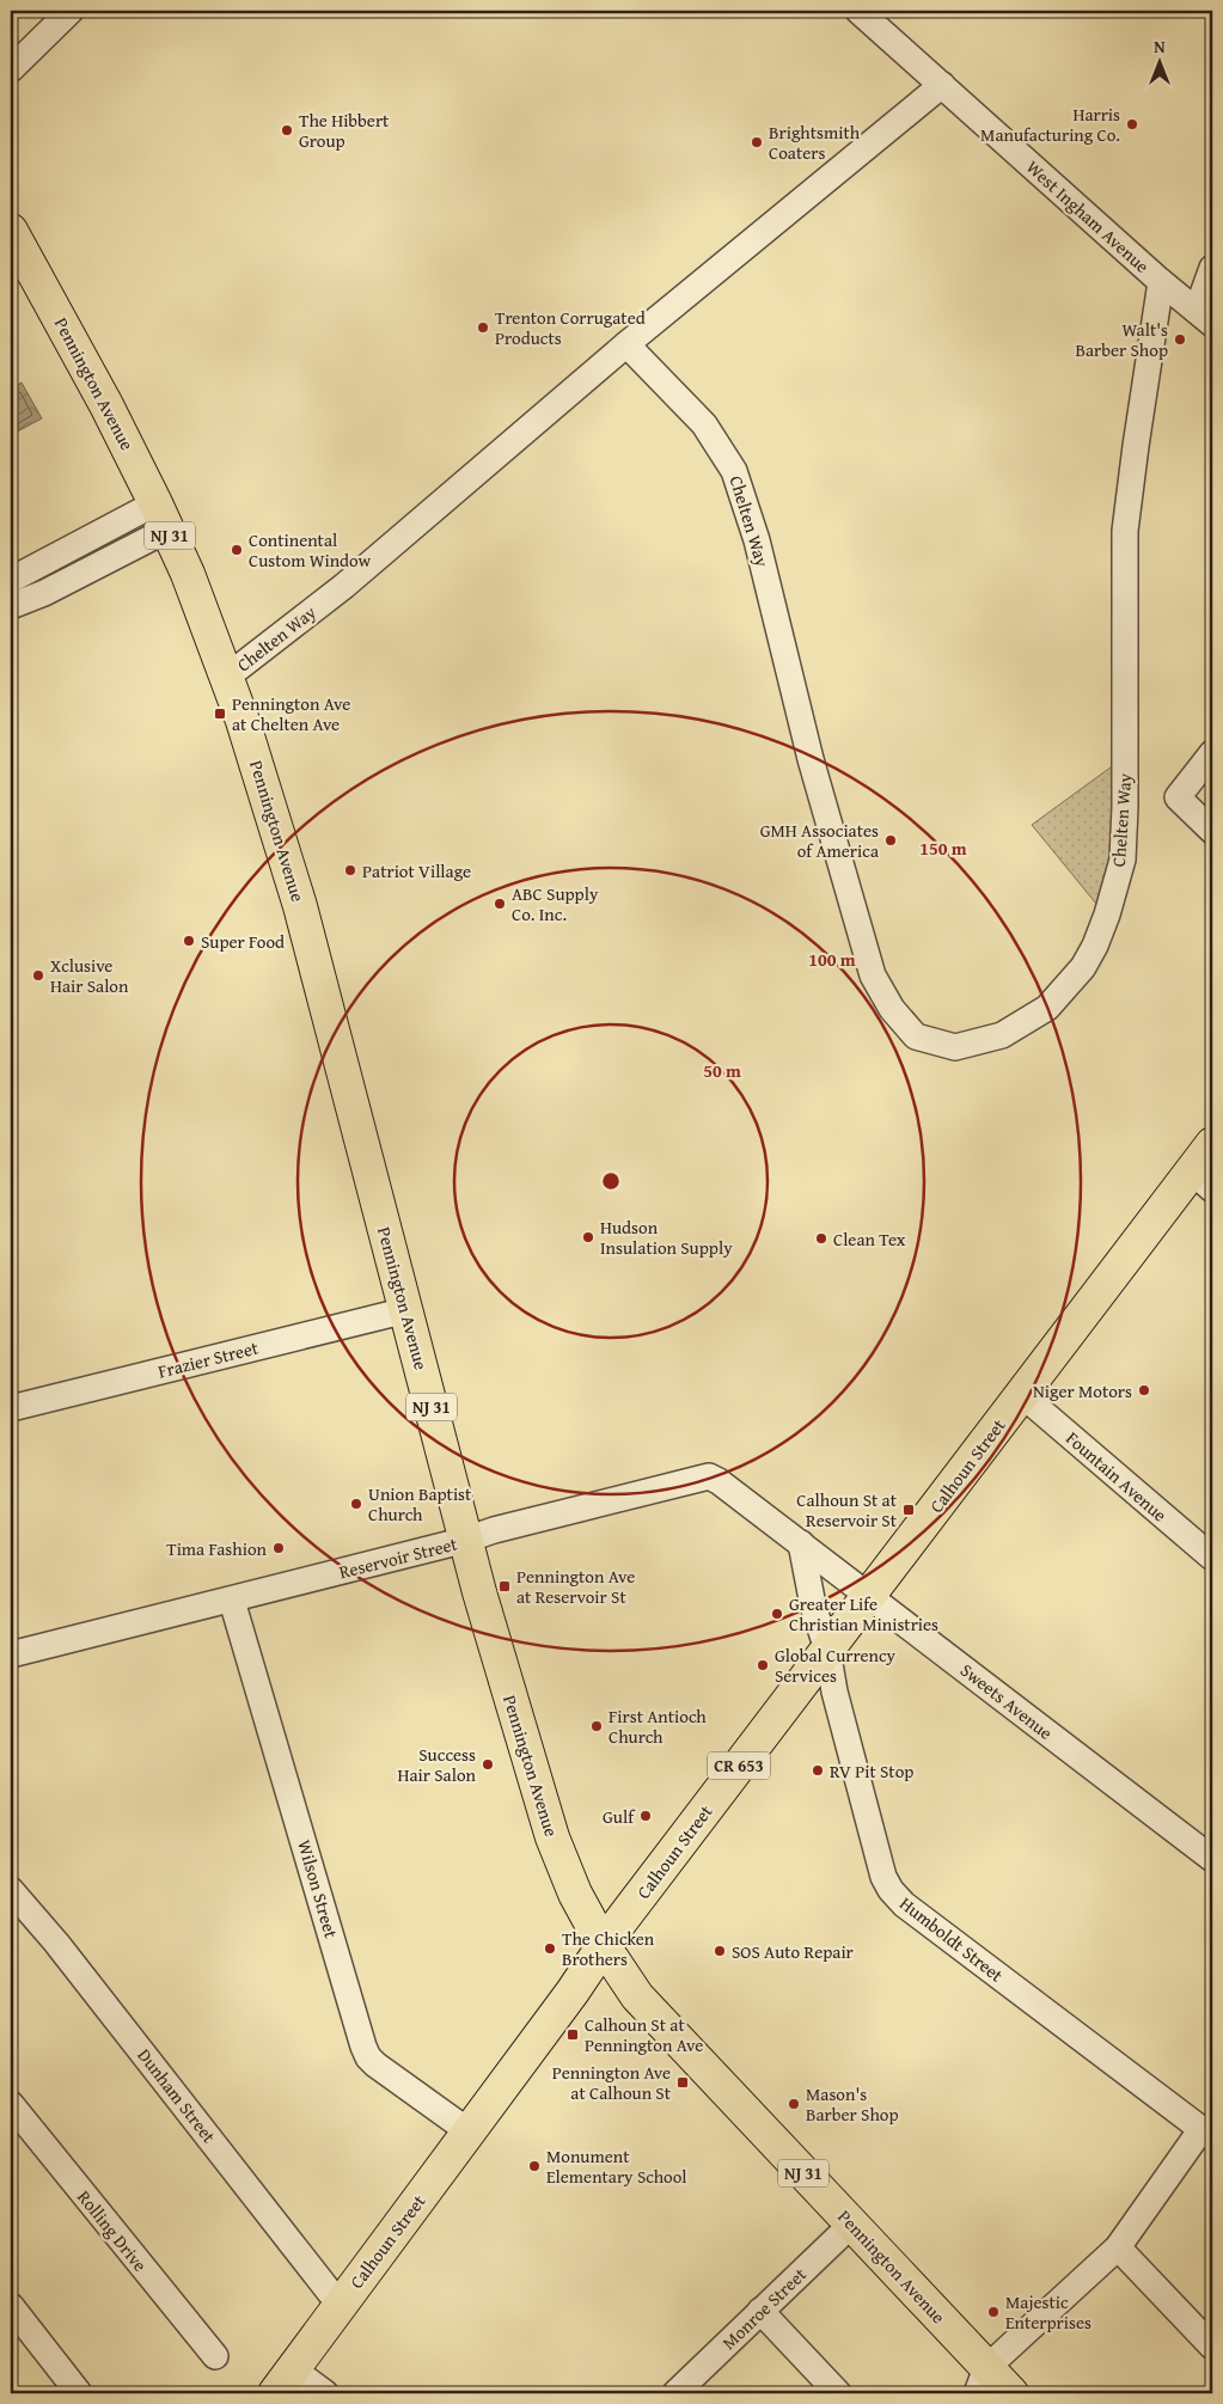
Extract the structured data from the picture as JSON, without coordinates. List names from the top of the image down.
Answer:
{
  "streets": {
    "main road": [
      "Pennington Avenue",
      "NJ 31",
      "Calhoun Street",
      "CR 653"
    ],
    "street": [
      "West Ingham Avenue",
      "Chelten Way",
      "Frazier Street",
      "Fountain Avenue",
      "Reservoir Street",
      "Sweets Avenue",
      "Wilson Street",
      "Humboldt Street",
      "Dunham Street",
      "Rolling Drive",
      "Monroe Street"
    ]
  },
  "crossings": [
    ["West Ingham Avenue", "Chelten Way"],
    ["Pennington Avenue", "Chelten Way"],
    ["Pennington Avenue", "Frazier Street"],
    ["Pennington Avenue", "Calhoun Street"],
    ["Pennington Avenue", "Reservoir Street"],
    ["Pennington Avenue", "Monroe Street"],
    ["Calhoun Street", "Fountain Avenue"],
    ["Calhoun Street", "Sweets Avenue"],
    ["Calhoun Street", "Wilson Street"],
    ["Calhoun Street", "Humboldt Street"],
    ["Calhoun Street", "Dunham Street"],
    ["Reservoir Street", "Sweets Avenue"],
    ["Reservoir Street", "Wilson Street"],
    ["Reservoir Street", "Humboldt Street"],
    ["Sweets Avenue", "Humboldt Street"]
  ],
  "places": {
    "other": [
      "Harris Manufacturing Co.",
      "The Hibbert Group",
      "Brightsmith Coaters",
      "Trenton Corrugated Products",
      "Walt's Barber Shop",
      "Continental Custom Window",
      "GMH Associates of America",
      "Patriot Village",
      "ABC Supply Co. Inc.",
      "Super Food",
      "Xclusive Hair Salon",
      "Hudson Insulation Supply",
      "Clean Tex",
      "Niger Motors",
      "Union Baptist Church",
      "Tima Fashion",
      "Greater Life Christian Ministries",
      "Global Currency Services",
      "First Antioch Church",
      "Success Hair Salon",
      "RV Pit Stop",
      "Gulf",
      "The Chicken Brothers",
      "SOS Auto Repair",
      "Mason's Barber Shop",
      "Monument Elementary School",
      "Majestic Enterprises"
    ],
    "transit": [
      "Pennington Ave at Chelten Ave",
      "Calhoun St at Reservoir St",
      "Pennington Ave at Reservoir St",
      "Calhoun St at Pennington Ave",
      "Pennington Ave at Calhoun St"
    ]
  },
  "north": "top",
  "rings": ["150 m", "100 m", "50 m"]
}
